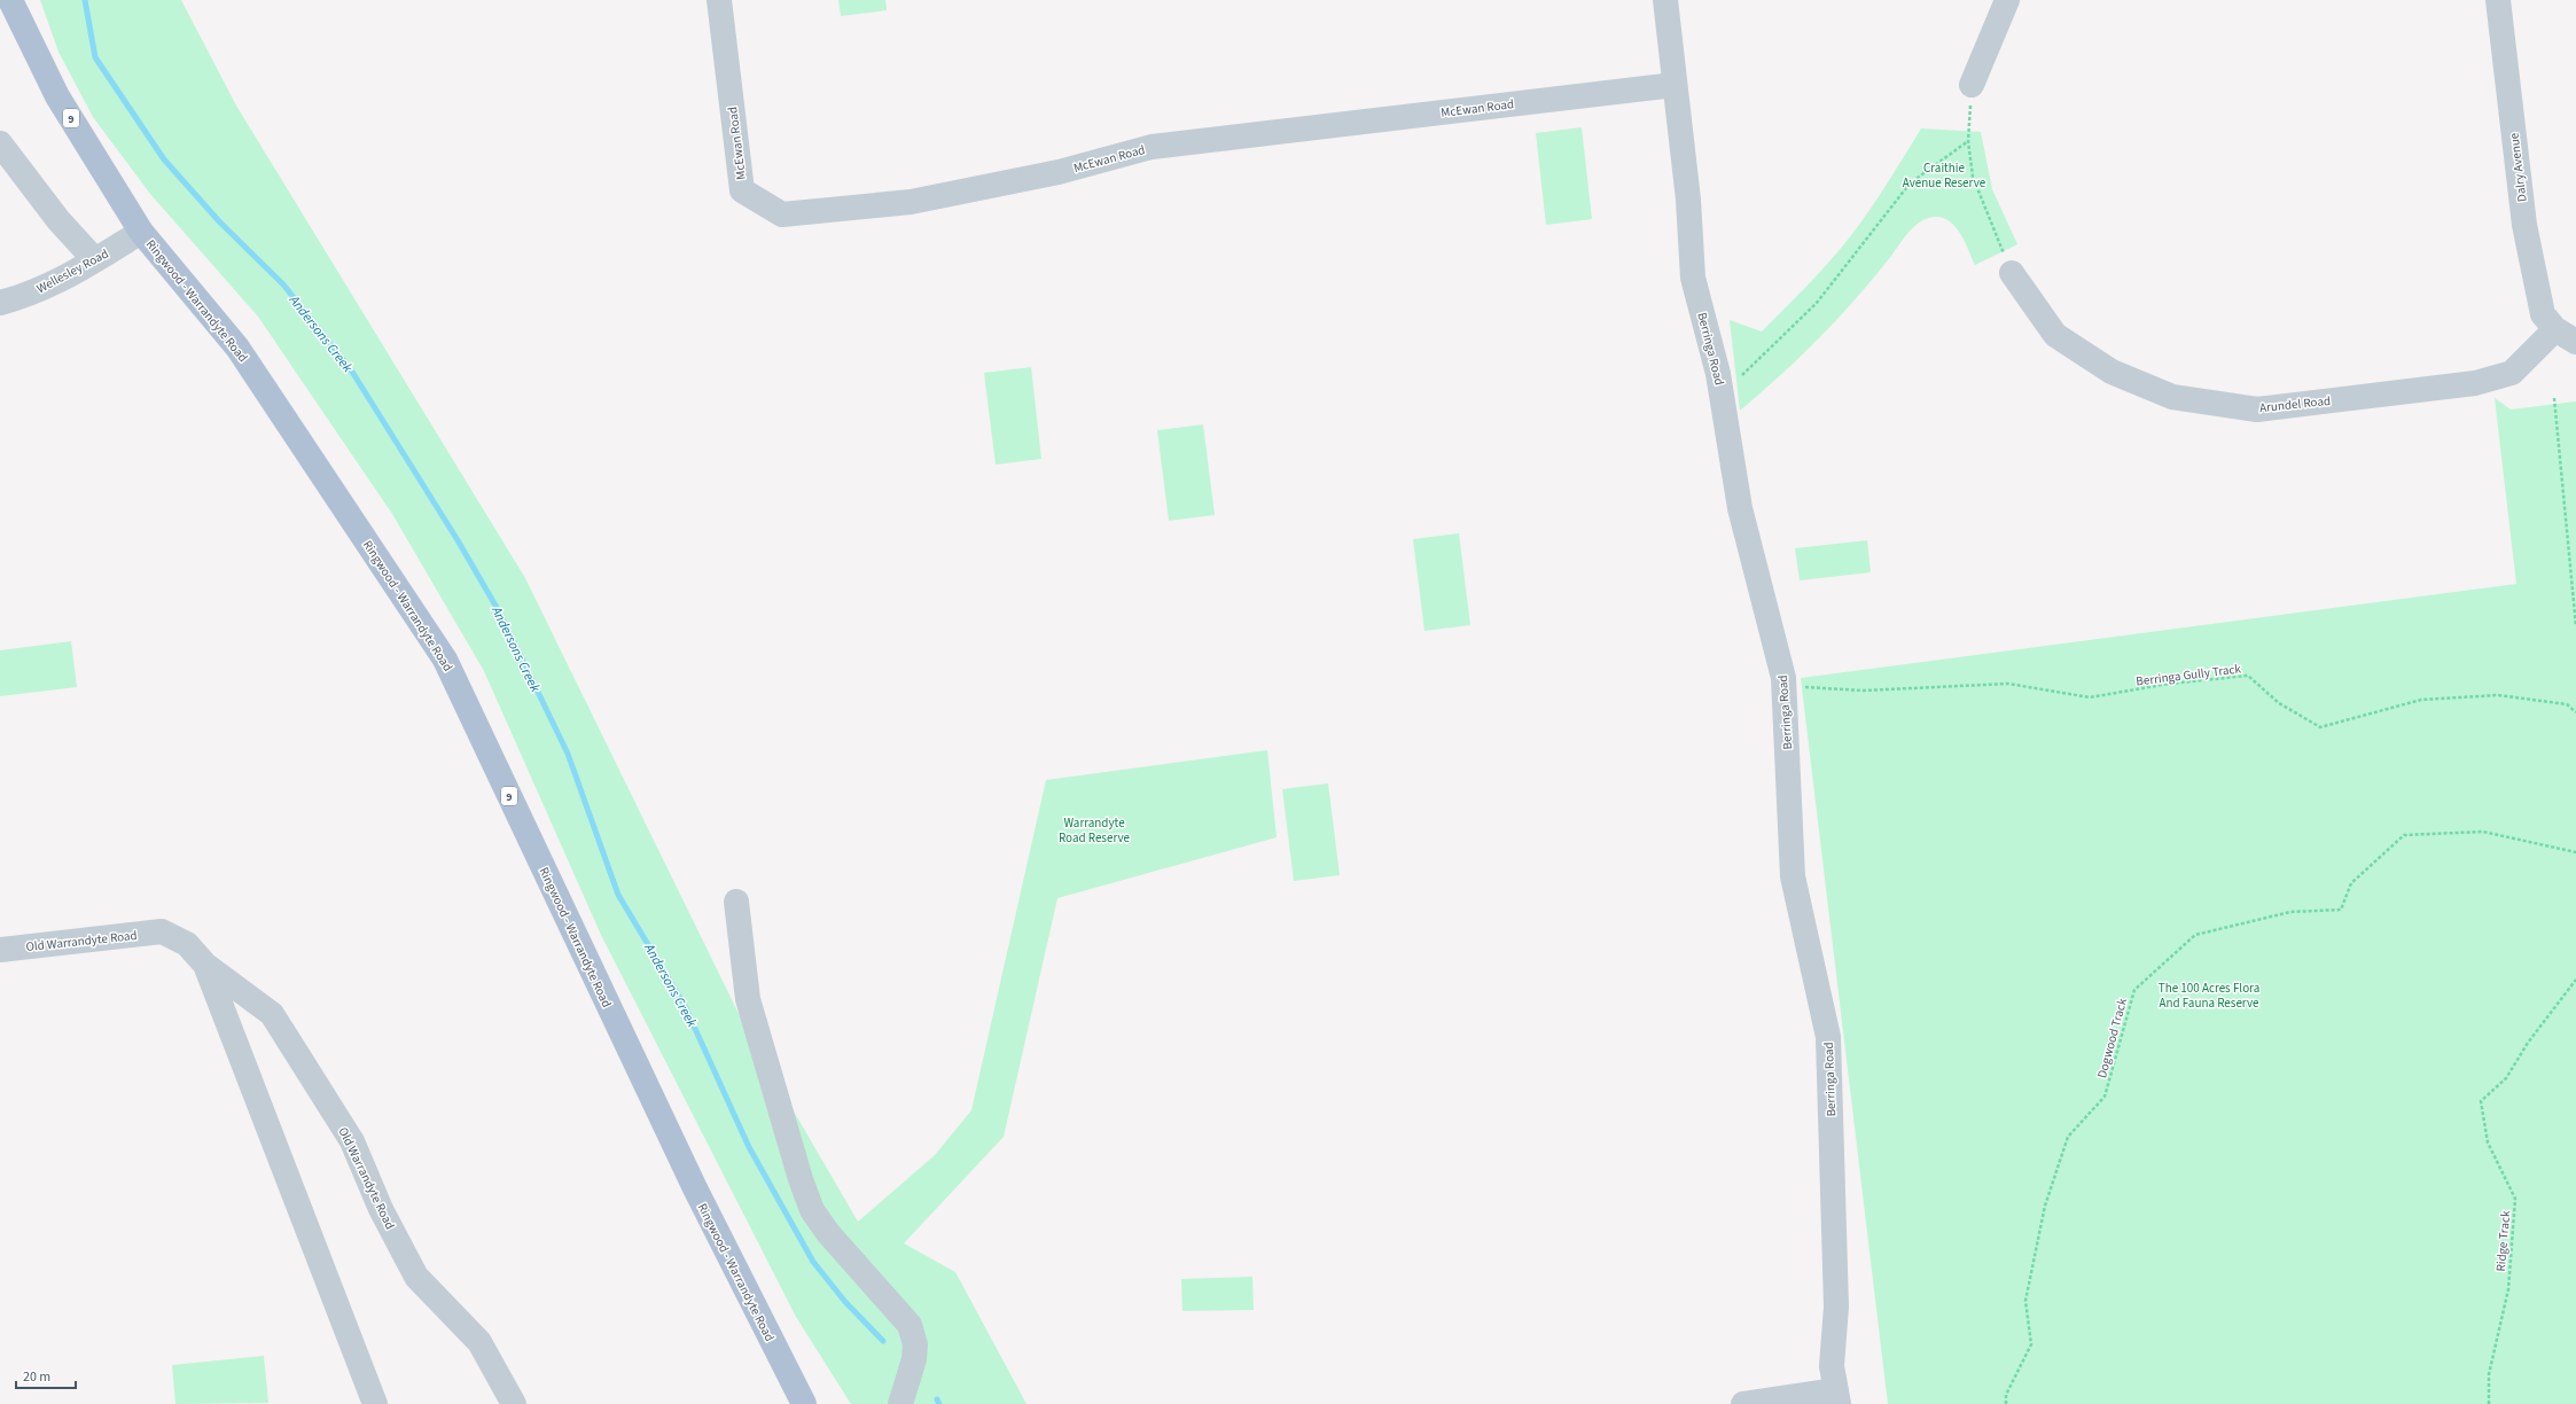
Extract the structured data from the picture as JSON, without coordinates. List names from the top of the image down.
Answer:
{
  "streets": {
    "main road": ["9", "Ringwood - Warrandyte Road"],
    "street": [
      "McEwan Road",
      "Dalry Avenue",
      "Wellesley Road",
      "Berringa Road",
      "Arundel Road",
      "Old Warrandyte Road"
    ],
    "path": ["Berringa Gully Track", "Dogwood Track", "Ridge Track"]
  },
  "crossings": [
    ["McEwan Road", "Berringa Road"],
    ["Dalry Avenue", "Arundel Road"],
    ["Wellesley Road", "Ringwood - Warrandyte Road"],
    ["Berringa Road", "Berringa Gully Track"]
  ],
  "water": ["Andersons Creek"],
  "parks": ["Craithie Avenue Reserve", "Warrandyte Road Reserve", "The 100 Acres Flora And Fauna Reserve"],
  "scale_bar": "20 m"
}
